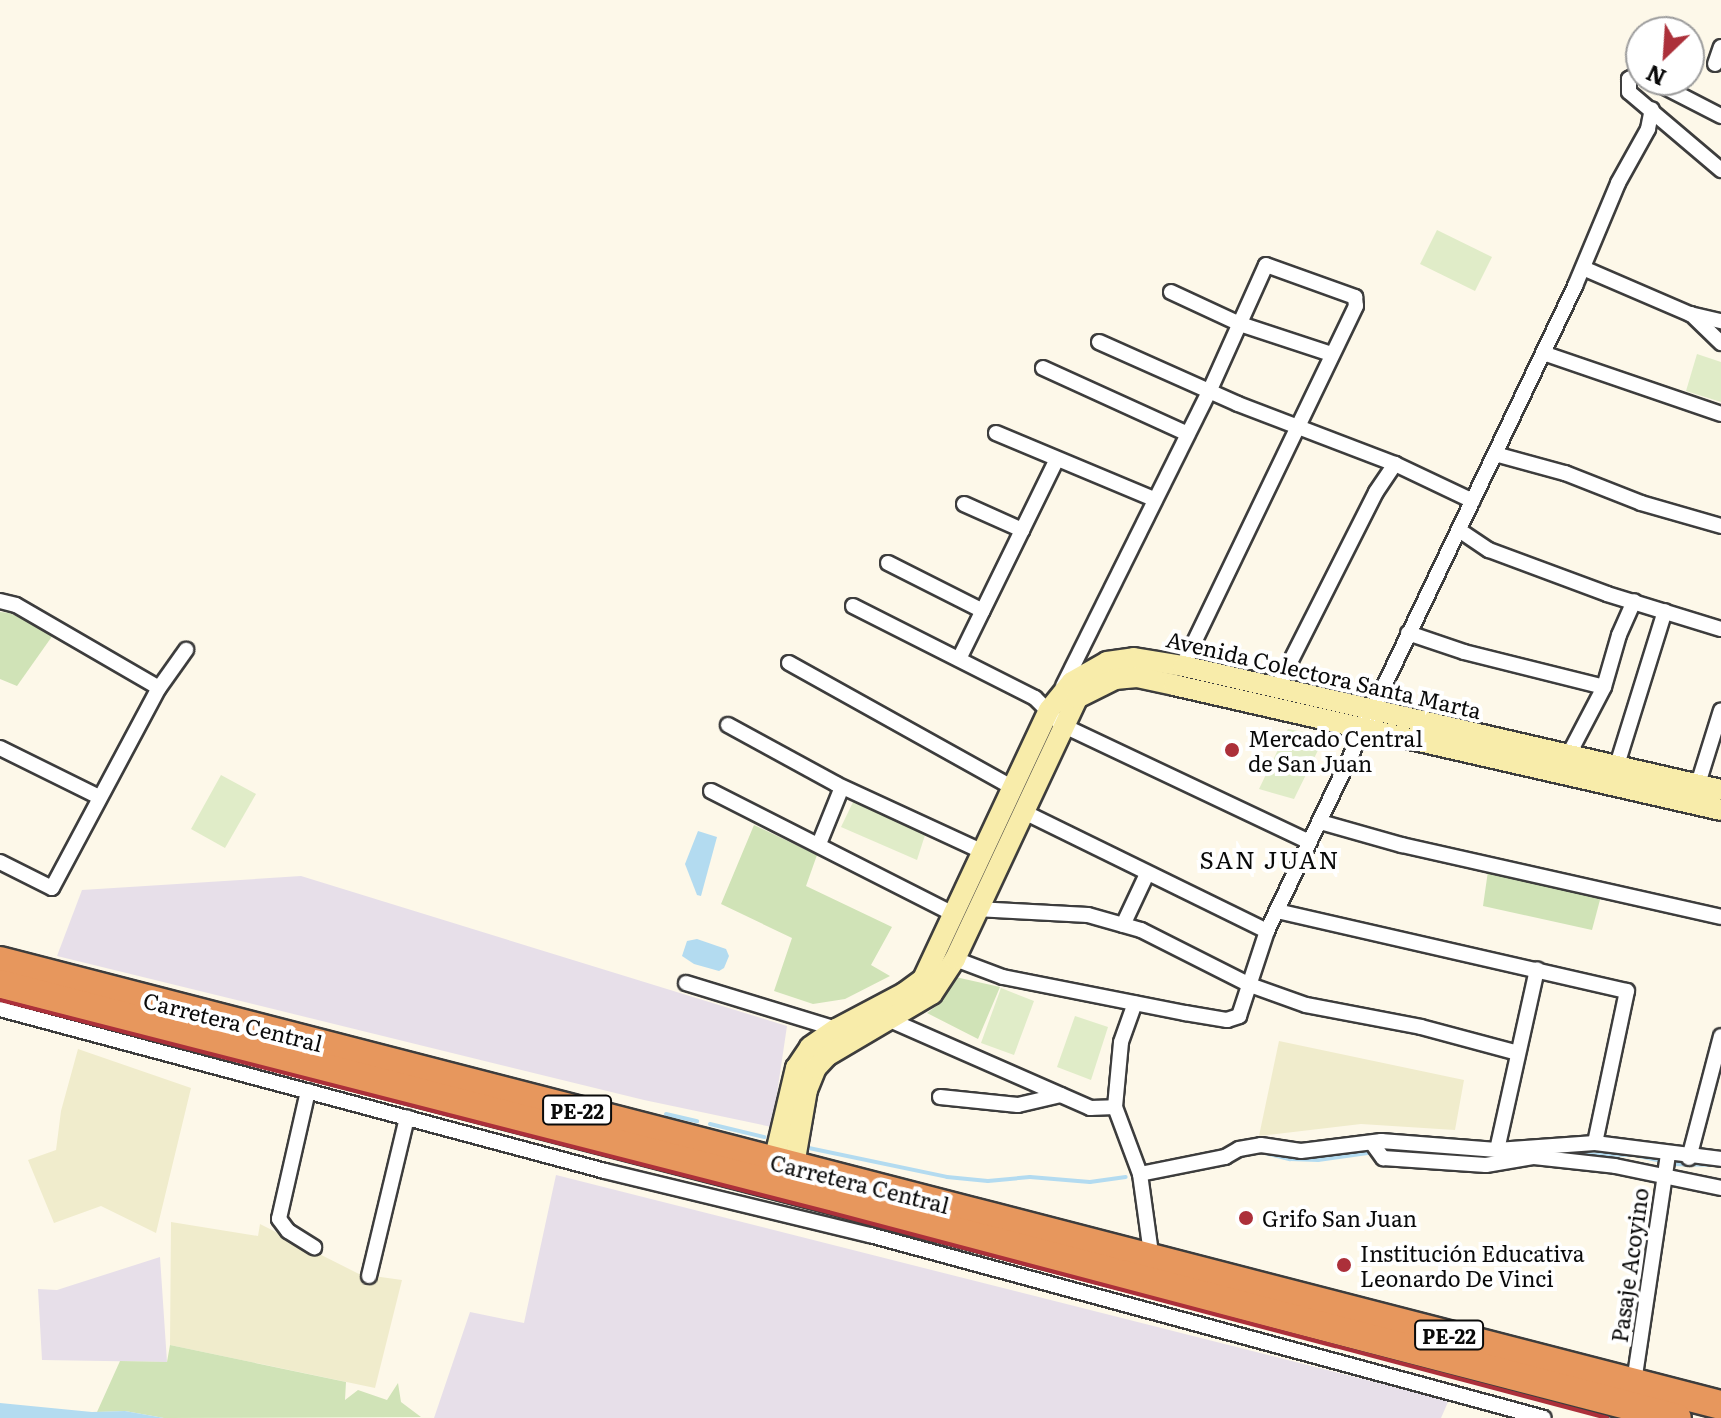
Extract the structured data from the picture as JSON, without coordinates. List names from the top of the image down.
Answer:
{
  "streets": {
    "highway": ["Carretera Central", "PE-22"],
    "street": ["Avenida Colectora Santa Marta", "Pasaje Acoyino"]
  },
  "crossings": [
    ["Avenida Colectora Santa Marta", "Carretera Central"],
    ["Carretera Central", "Pasaje Acoyino"]
  ],
  "districts": ["SAN JUAN"],
  "places": ["Mercado Central de San Juan", "Grifo San Juan", "Institución Educativa Leonardo De Vinci"],
  "north": "bottom left"
}
